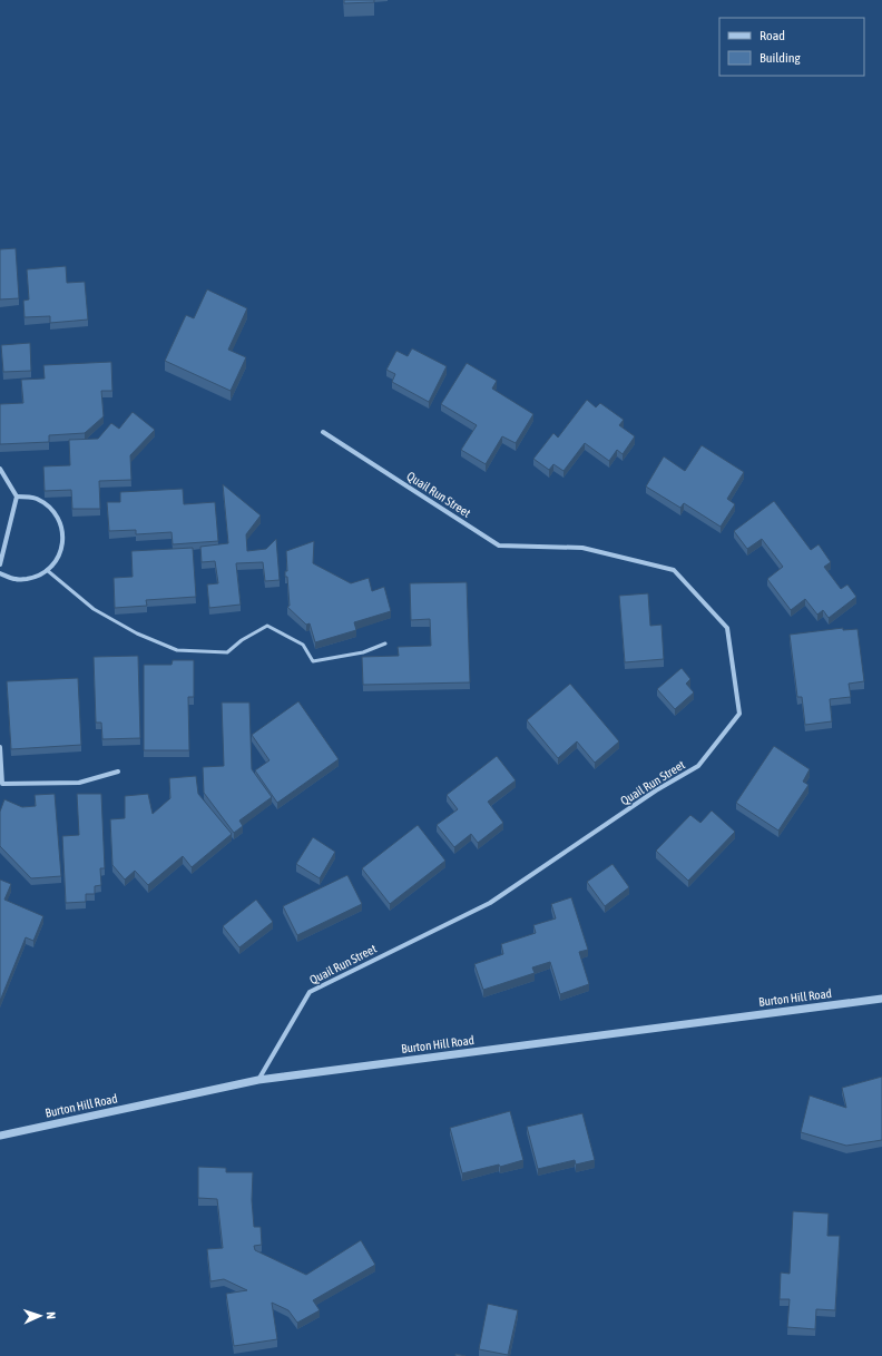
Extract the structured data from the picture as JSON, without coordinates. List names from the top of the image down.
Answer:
{
  "streets": {
    "street": ["Quail Run Street", "Burton Hill Road"]
  },
  "crossings": [
    ["Quail Run Street", "Burton Hill Road"]
  ],
  "legend": ["Road", "Building"],
  "north": "right"
}
